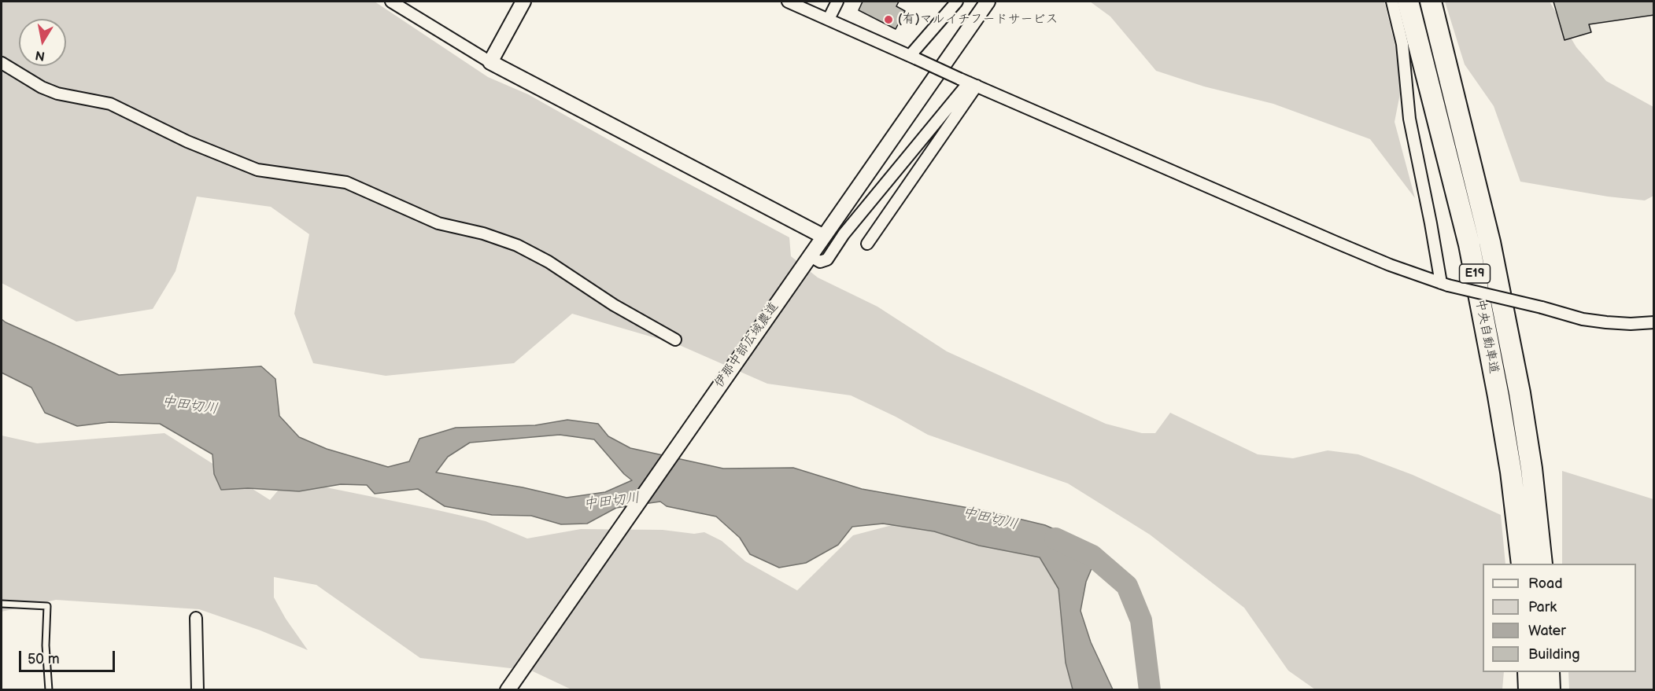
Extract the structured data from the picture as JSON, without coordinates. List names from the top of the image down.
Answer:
{
  "streets": {
    "highway": ["E19", "中央自動車道"],
    "street": ["伊那中部広域農道"]
  },
  "water": ["中田切川"],
  "places": ["(有)マルイチフードサービス"],
  "legend": [
    "Road",
    "Park",
    "Water",
    "Building"
  ],
  "scale_bar": "50 m",
  "north": "bottom"
}
